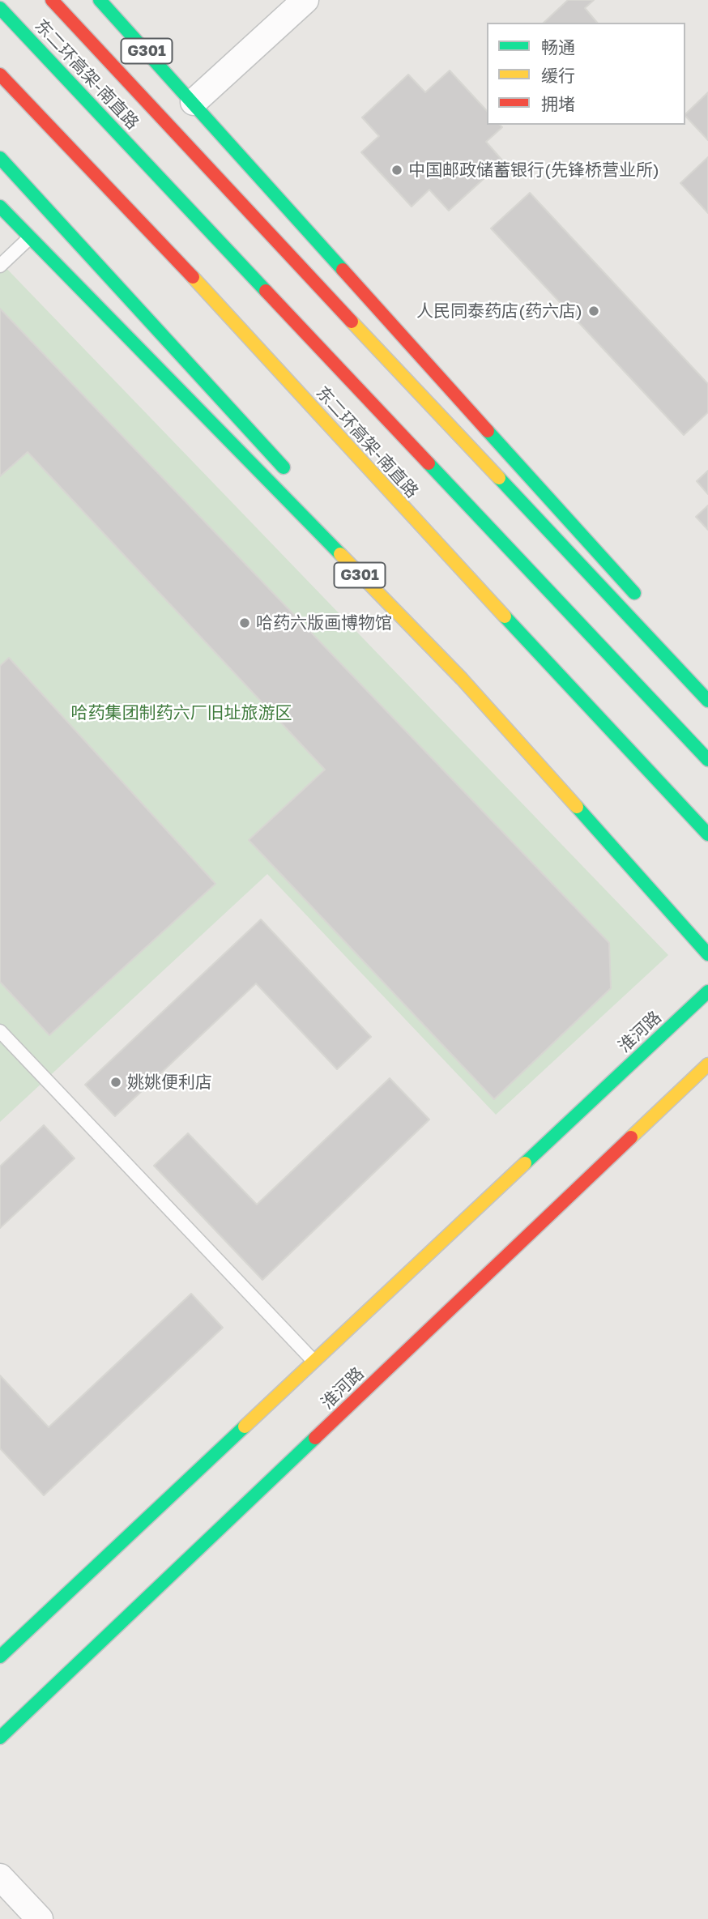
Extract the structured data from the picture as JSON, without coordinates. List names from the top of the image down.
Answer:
{
  "streets": {
    "main road": ["G301", "东二环高架-南直路", "淮河路"]
  },
  "parks": ["哈药集团制药六厂旧址旅游区"],
  "places": [
    "中国邮政储蓄银行(先锋桥营业所)",
    "人民同泰药店(药六店)",
    "哈药六版画博物馆",
    "姚姚便利店"
  ],
  "legend": ["畅通", "缓行", "拥堵"]
}
